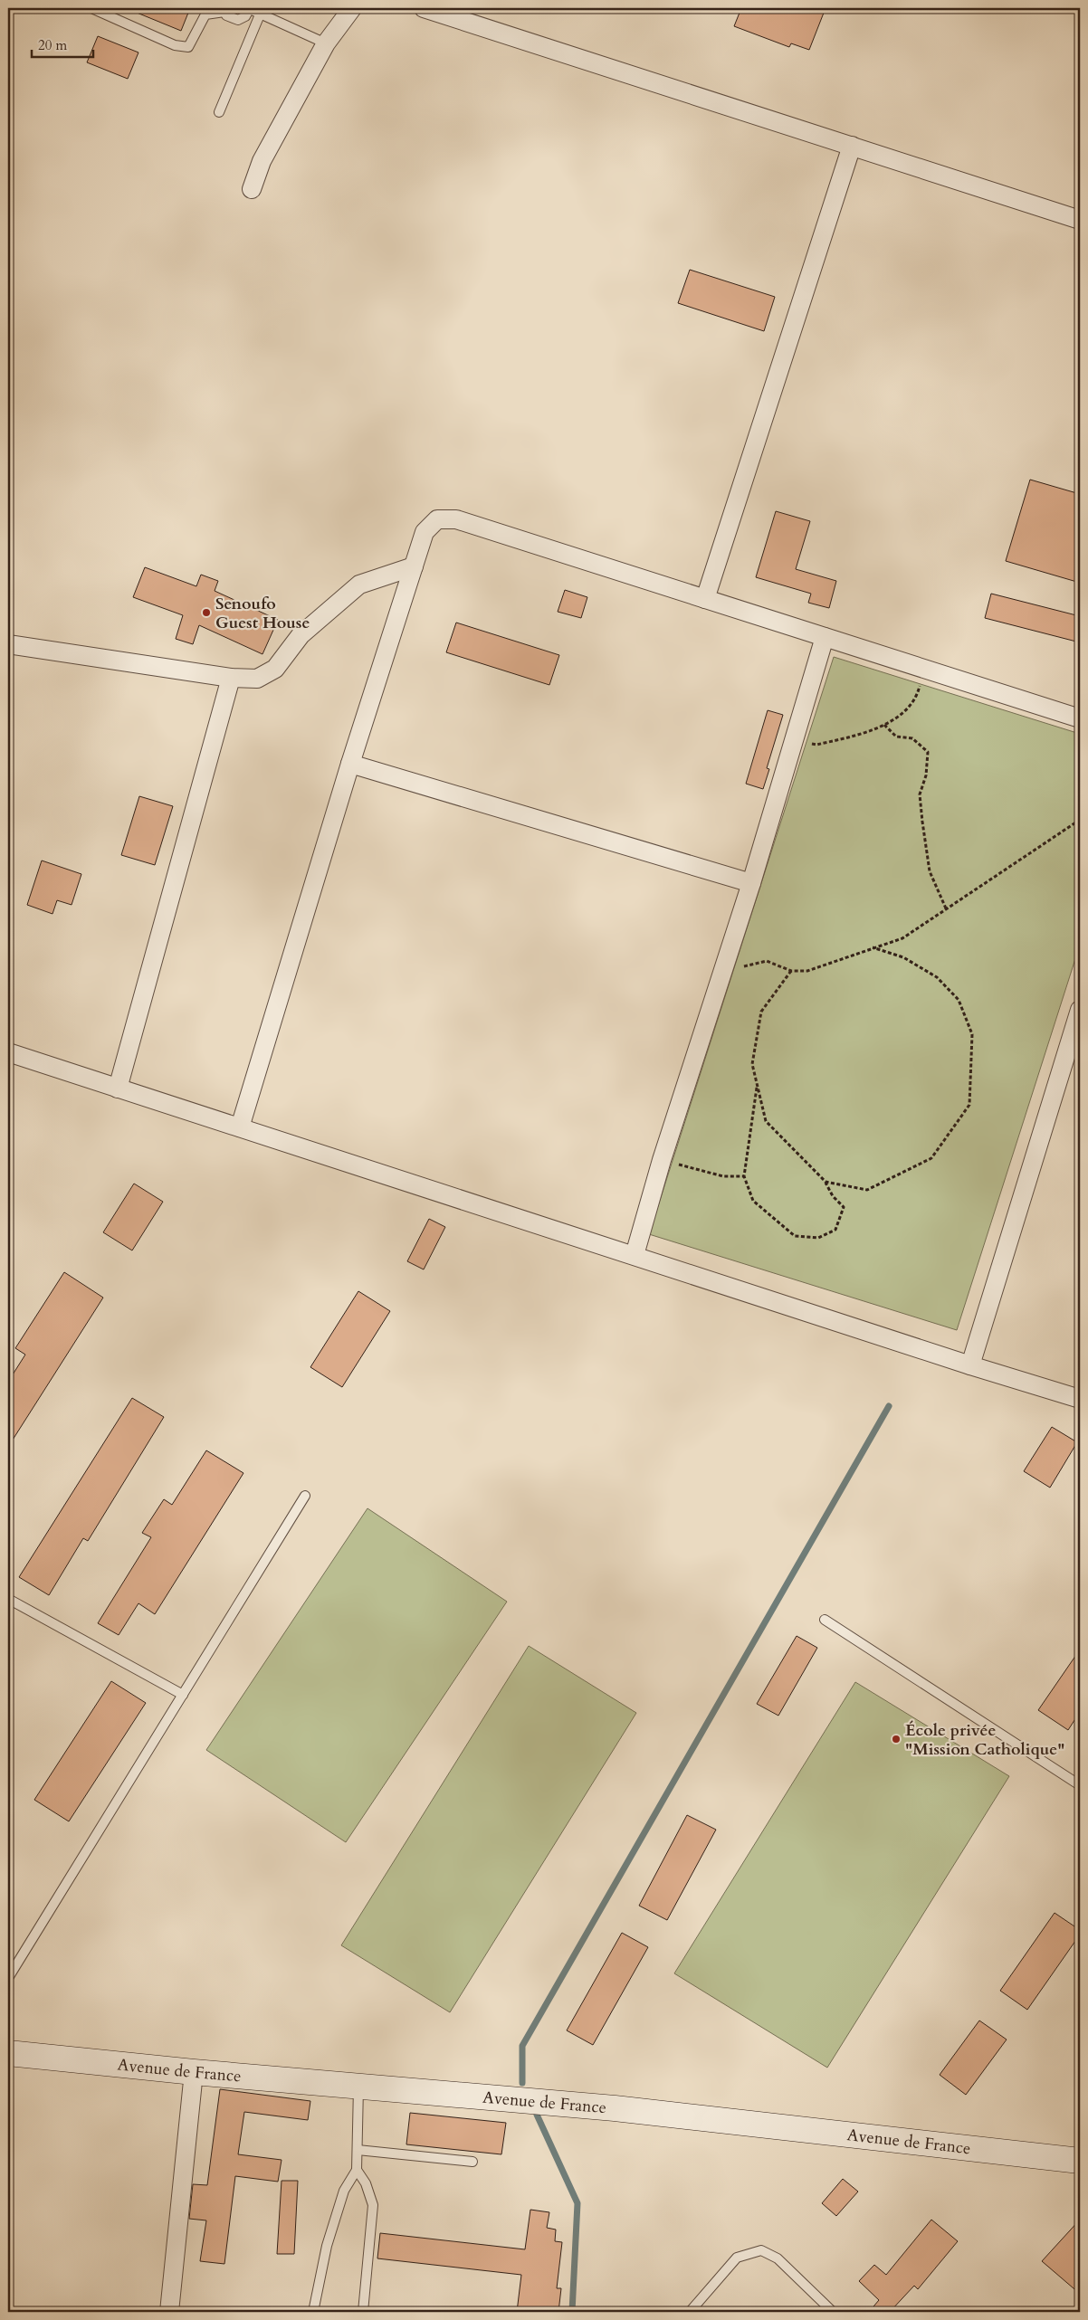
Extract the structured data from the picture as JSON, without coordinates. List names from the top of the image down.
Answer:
{
  "streets": {
    "main road": ["Avenue de France"]
  },
  "places": ["Senoufo Guest House", "École privée \"Mission Catholique\""],
  "scale_bar": "20 m"
}
